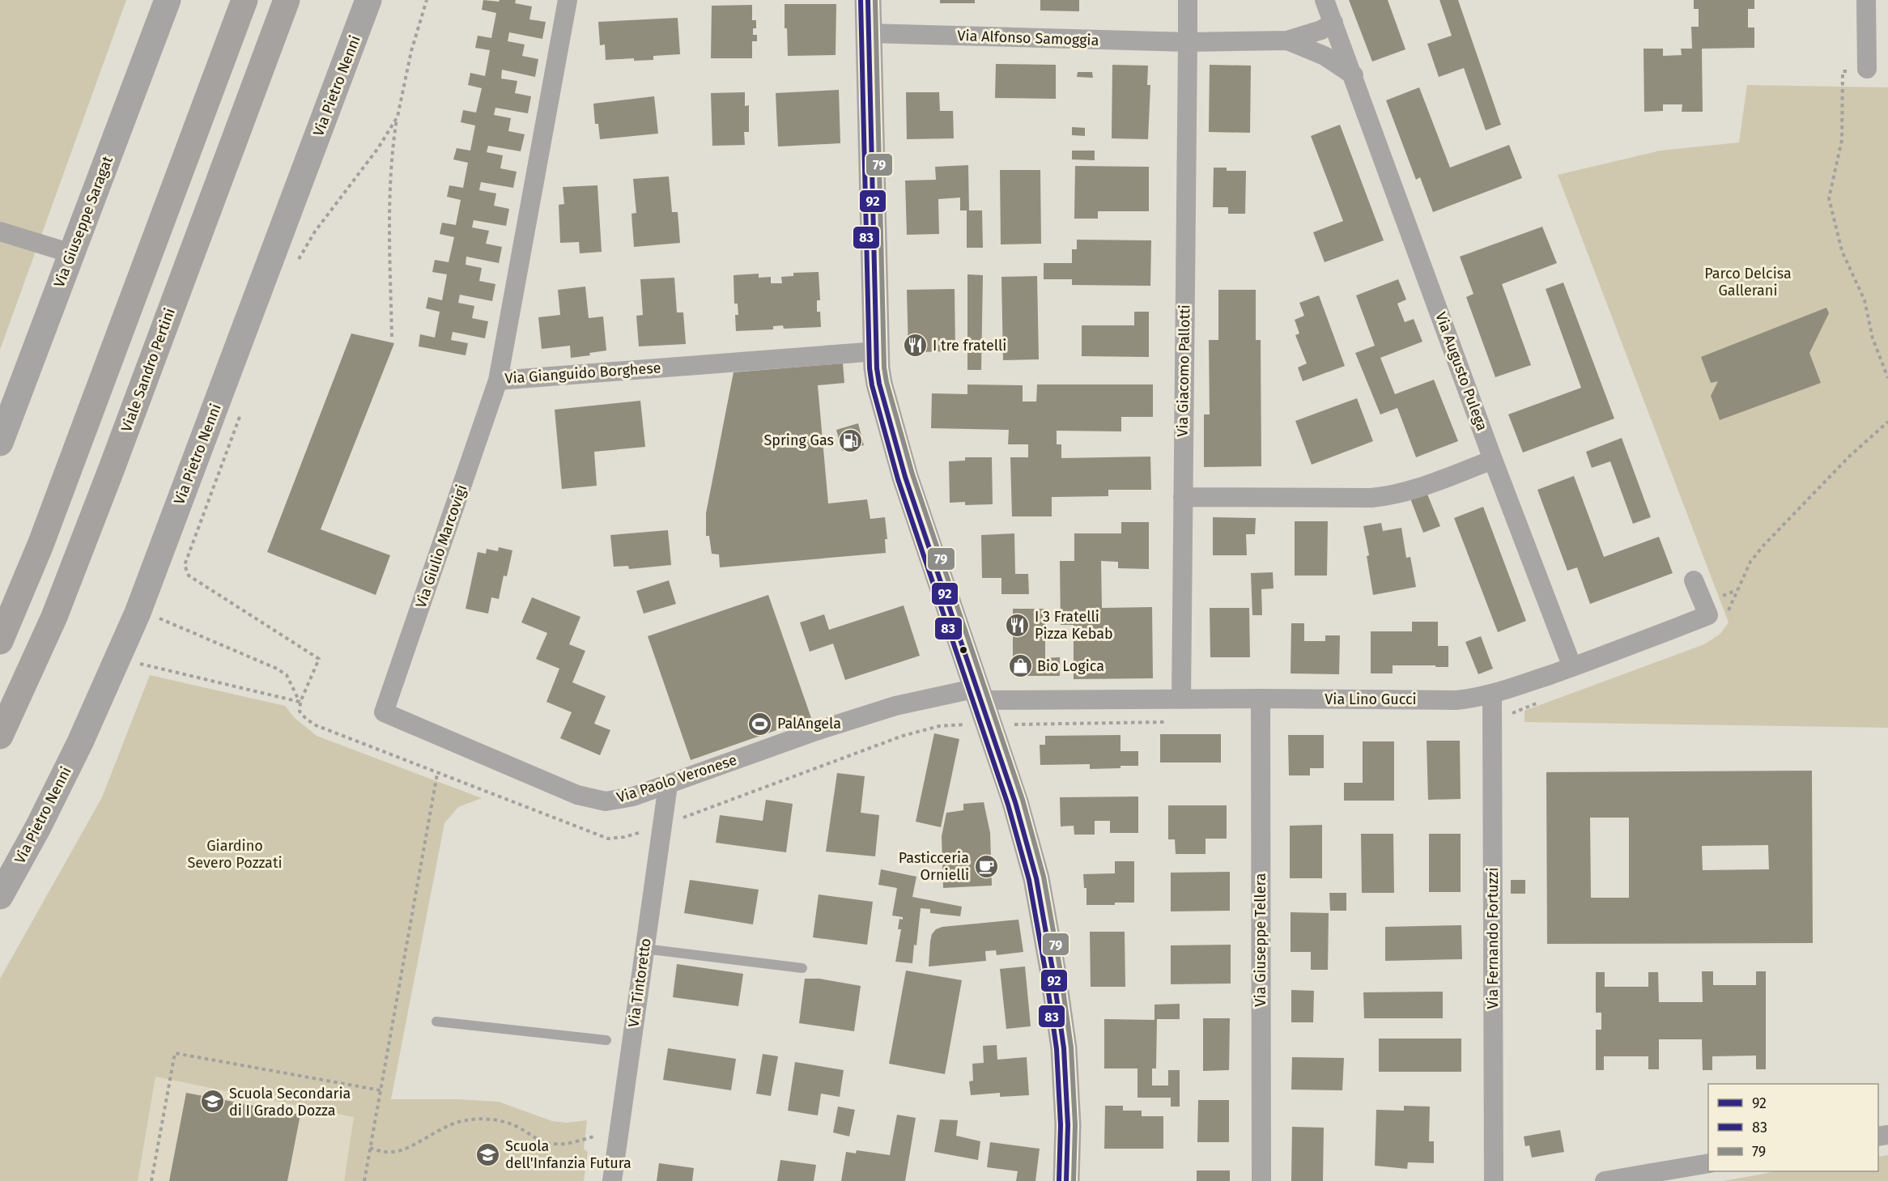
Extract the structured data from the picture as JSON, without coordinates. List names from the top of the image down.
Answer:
{
  "streets": {
    "highway": ["Viale Sandro Pertini"],
    "street": [
      "Via Alfonso Samoggia",
      "Via Pietro Nenni",
      "Via Giuseppe Saragat",
      "Via Giacomo Pallotti",
      "Via Augusto Pulega",
      "Via Gianguido Borghese",
      "Via Giulio Marcovigi",
      "Via Lino Gucci",
      "Via Paolo Veronese",
      "Via Fernando Fortuzzi",
      "Via Giuseppe Tellera",
      "Via Tintoretto"
    ]
  },
  "crossings": [
    ["Via Alfonso Samoggia", "Via Giacomo Pallotti"],
    ["Via Giacomo Pallotti", "Via Lino Gucci"],
    ["Via Augusto Pulega", "Via Lino Gucci"],
    ["Via Gianguido Borghese", "Via Giulio Marcovigi"],
    ["Via Giulio Marcovigi", "Via Paolo Veronese"],
    ["Via Lino Gucci", "Via Paolo Veronese"],
    ["Via Lino Gucci", "Via Fernando Fortuzzi"],
    ["Via Lino Gucci", "Via Giuseppe Tellera"],
    ["Via Paolo Veronese", "Via Tintoretto"]
  ],
  "parks": ["Parco Delcisa Gallerani", "Giardino Severo Pozzati"],
  "places": {
    "restaurant": ["I tre fratelli", "I 3 Fratelli Pizza Kebab"],
    "fuel station": ["Spring Gas"],
    "shop": ["Bio Logica"],
    "sports": ["PalAngela"],
    "cafe": ["Pasticceria Ornielli"],
    "school or university": ["Scuola Secondaria di I Grado Dozza", "Scuola dell'Infanzia Futura"]
  },
  "lines": ["transit line 92", "transit line 83", "transit line 79"],
  "legend": ["92", "83", "79"]
}
